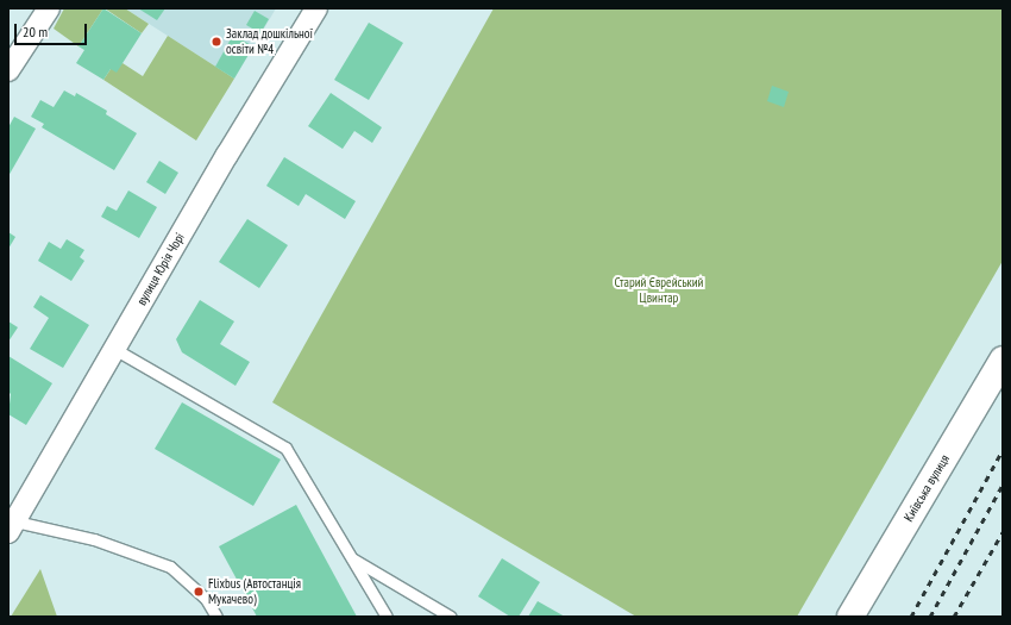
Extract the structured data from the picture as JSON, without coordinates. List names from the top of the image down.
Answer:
{
  "streets": {
    "street": ["вулиця Юрія Чорі", "Київська вулиця"]
  },
  "parks": ["Старий Єврейський Цвинтар"],
  "places": ["Заклад дошкільної освіти №4", "Flixbus (Автостанція Мукачево)"],
  "scale_bar": "20 m"
}
